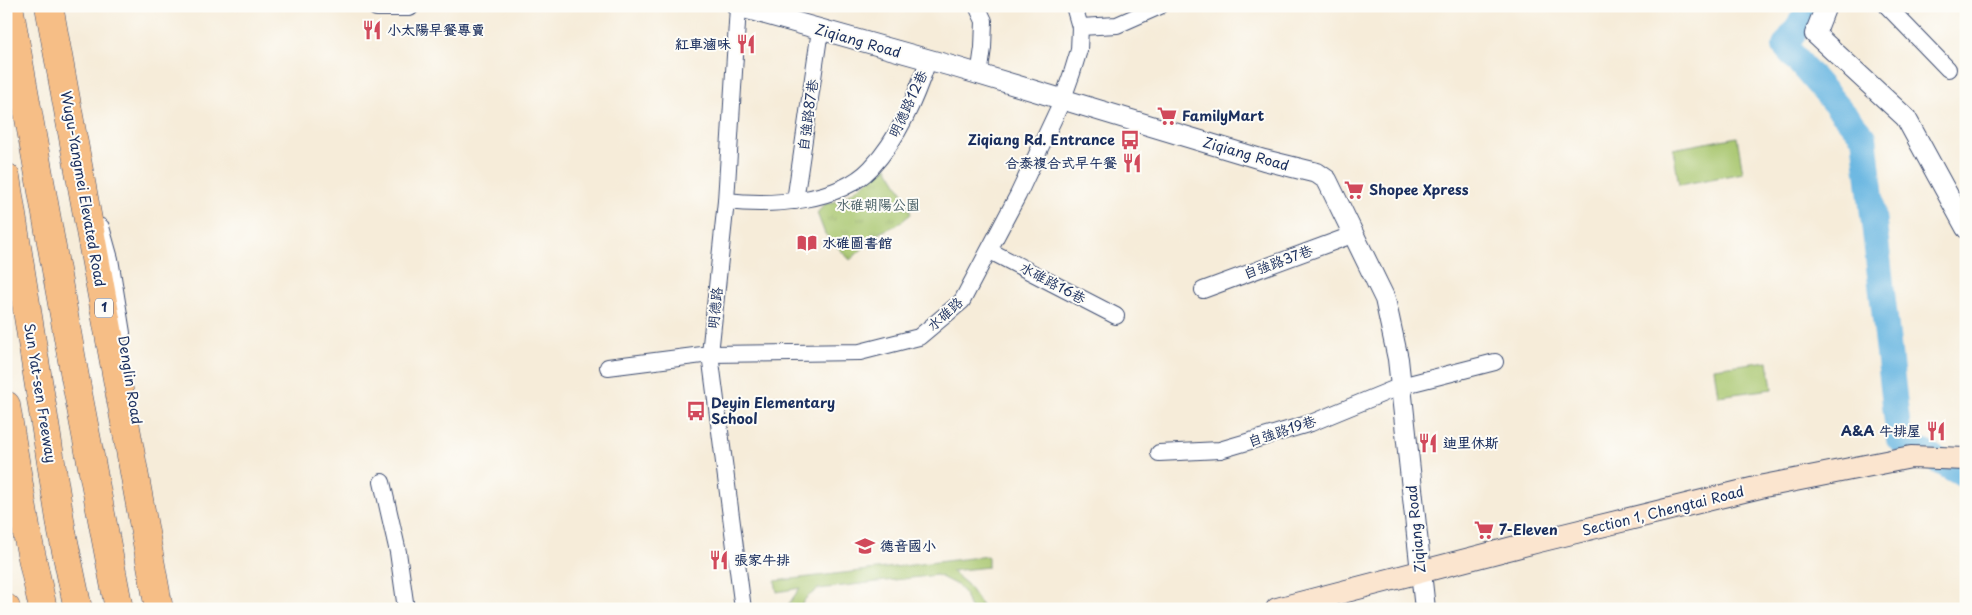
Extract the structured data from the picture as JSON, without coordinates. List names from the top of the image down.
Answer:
{
  "streets": {
    "highway": ["Wugu-Yangmei Elevated Road", "1", "Sun Yat-sen Freeway"],
    "main road": ["Section 1, Chengtai Road"],
    "street": [
      "Ziqiang Road",
      "明德路12巷",
      "自強路87巷",
      "自強路37巷",
      "水碓路16巷",
      "明德路",
      "水碓路",
      "Denglin Road",
      "自強路19巷"
    ]
  },
  "crossings": [
    ["Ziqiang Road", "明德路12巷"],
    ["Ziqiang Road", "自強路87巷"],
    ["Ziqiang Road", "自強路37巷"],
    ["Ziqiang Road", "明德路"],
    ["Ziqiang Road", "水碓路"],
    ["Ziqiang Road", "自強路19巷"],
    ["Ziqiang Road", "Section 1, Chengtai Road"],
    ["明德路12巷", "自強路87巷"],
    ["明德路12巷", "明德路"],
    ["水碓路16巷", "水碓路"],
    ["明德路", "水碓路"]
  ],
  "parks": ["水碓朝陽公園"],
  "places": {
    "restaurant": [
      "小太陽早餐專賣",
      "紅車滷味",
      "合泰複合式早午餐",
      "A&A 牛排屋",
      "迪里休斯",
      "張家牛排"
    ],
    "supermarket": ["FamilyMart", "Shopee Xpress", "7-Eleven"],
    "bus stop": ["Ziqiang Rd. Entrance", "Deyin Elementary School"],
    "library": ["水碓圖書館"],
    "school or university": ["德音國小"]
  }
}
